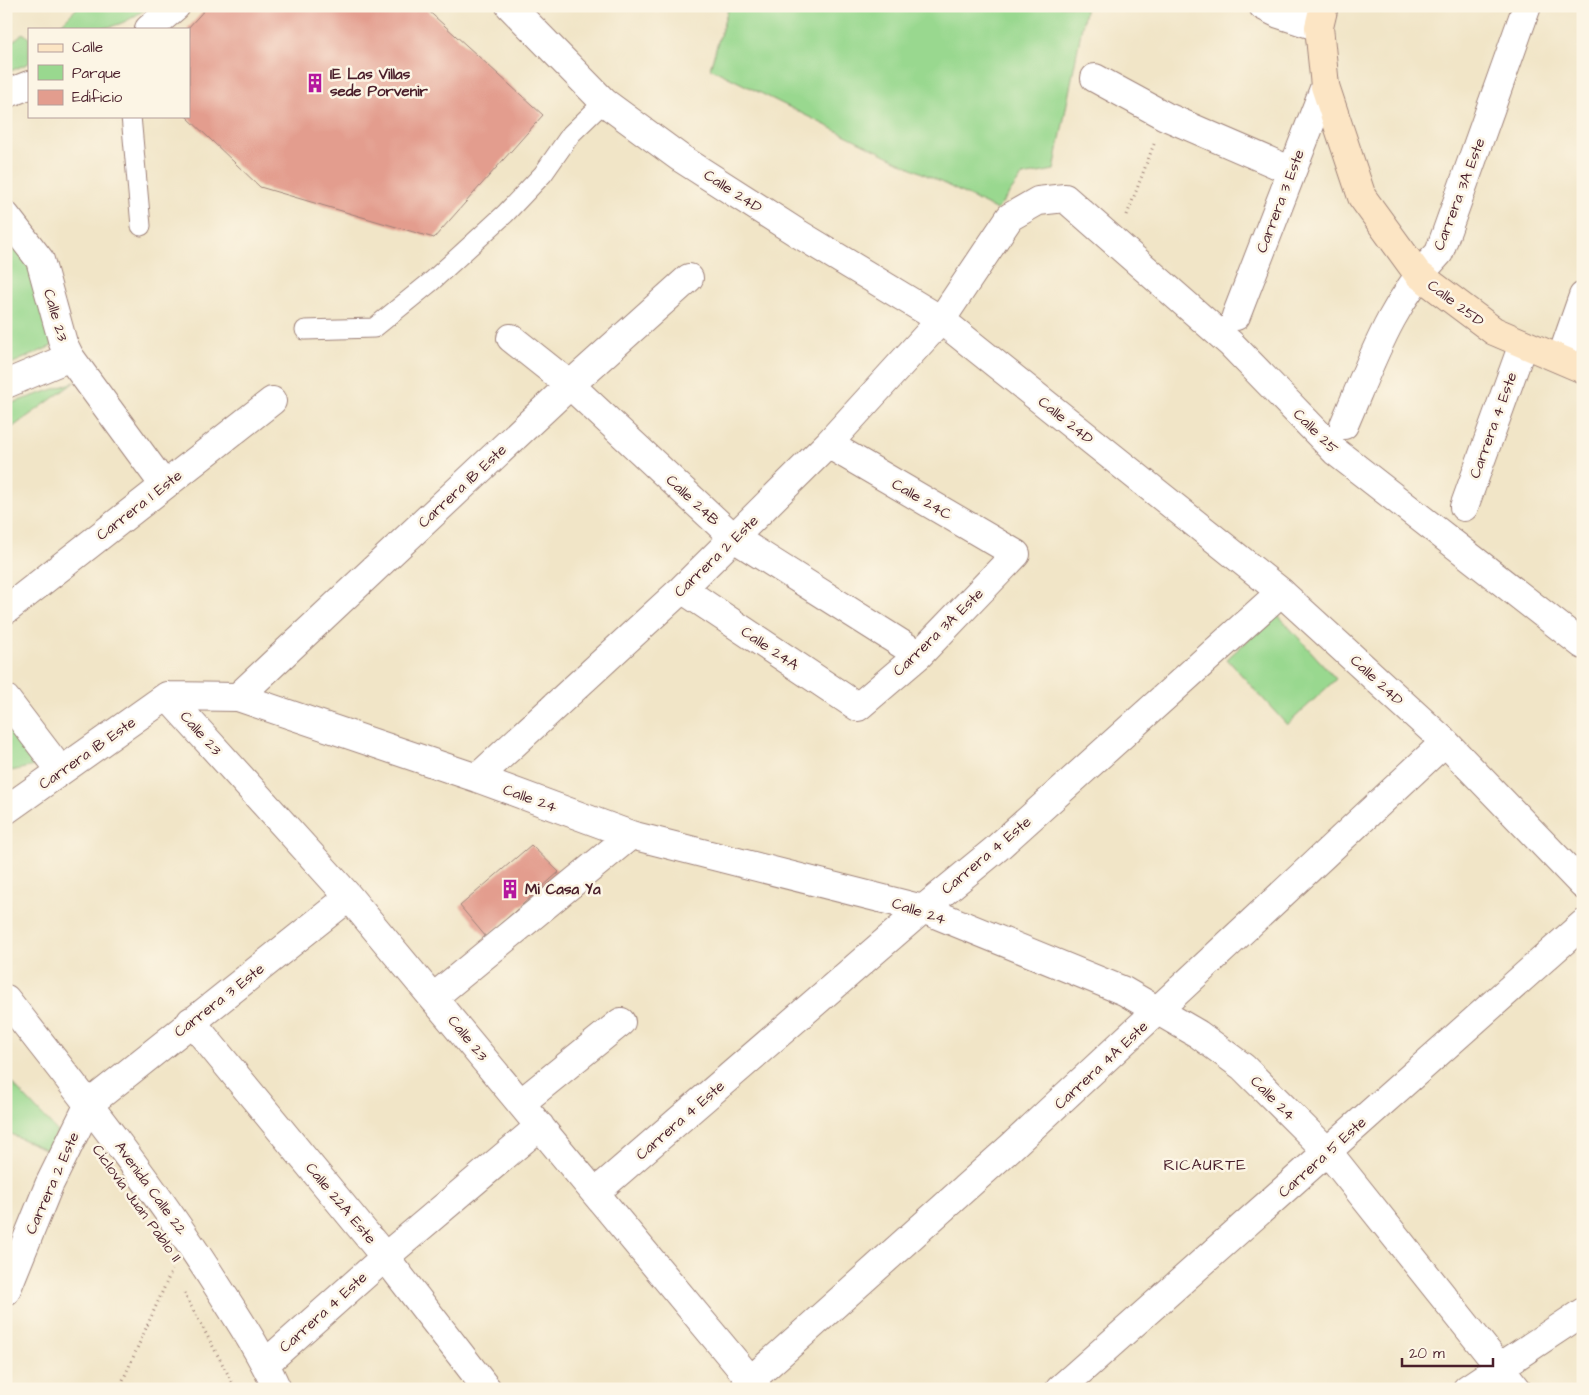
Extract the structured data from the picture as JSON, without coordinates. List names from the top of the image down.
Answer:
{
  "streets": {
    "main road": ["Carrera 3 Este", "Calle 25D"],
    "street": [
      "Calle 24D",
      "Carrera 3A Este",
      "Calle 23",
      "Carrera 4 Este",
      "Calle 25",
      "Carrera 1B Este",
      "Calle 24C",
      "Calle 24B",
      "Carrera 1 Este",
      "Carrera 2 Este",
      "Calle 24A",
      "Calle 24",
      "Carrera 4A Este",
      "Carrera 5 Este",
      "Avenida Calle 22",
      "Calle 22A Este"
    ],
    "path": ["Ciclovía Juan Pablo II"]
  },
  "crossings": [
    ["Calle 24D", "Carrera 4 Este"],
    ["Calle 24D", "Calle 25"],
    ["Calle 24D", "Carrera 2 Este"],
    ["Calle 24D", "Carrera 4A Este"],
    ["Carrera 3A Este", "Calle 25D"],
    ["Carrera 3A Este", "Calle 24C"],
    ["Carrera 3A Este", "Calle 24B"],
    ["Carrera 3A Este", "Calle 24A"],
    ["Carrera 3 Este", "Calle 25D"],
    ["Carrera 3 Este", "Calle 23"],
    ["Carrera 3 Este", "Carrera 2 Este"],
    ["Carrera 3 Este", "Avenida Calle 22"],
    ["Carrera 3 Este", "Calle 22A Este"],
    ["Calle 25D", "Carrera 4 Este"],
    ["Calle 23", "Carrera 4 Este"],
    ["Calle 23", "Carrera 1B Este"],
    ["Calle 23", "Carrera 1 Este"],
    ["Calle 23", "Calle 24"],
    ["Calle 23", "Carrera 4A Este"],
    ["Carrera 4 Este", "Calle 24"],
    ["Carrera 4 Este", "Avenida Calle 22"],
    ["Carrera 4 Este", "Calle 22A Este"],
    ["Calle 25", "Carrera 2 Este"],
    ["Carrera 1B Este", "Calle 24B"],
    ["Carrera 1B Este", "Calle 24"],
    ["Calle 24C", "Carrera 2 Este"],
    ["Calle 24B", "Carrera 2 Este"],
    ["Carrera 2 Este", "Calle 24A"],
    ["Carrera 2 Este", "Calle 24"],
    ["Carrera 2 Este", "Avenida Calle 22"],
    ["Calle 24", "Carrera 4A Este"],
    ["Calle 24", "Carrera 5 Este"]
  ],
  "districts": ["RICAURTE"],
  "places": {
    "building": ["IE Las Villas sede Porvenir", "Mi Casa Ya"]
  },
  "legend": ["Calle", "Parque", "Edificio"],
  "scale_bar": "20 m"
}
